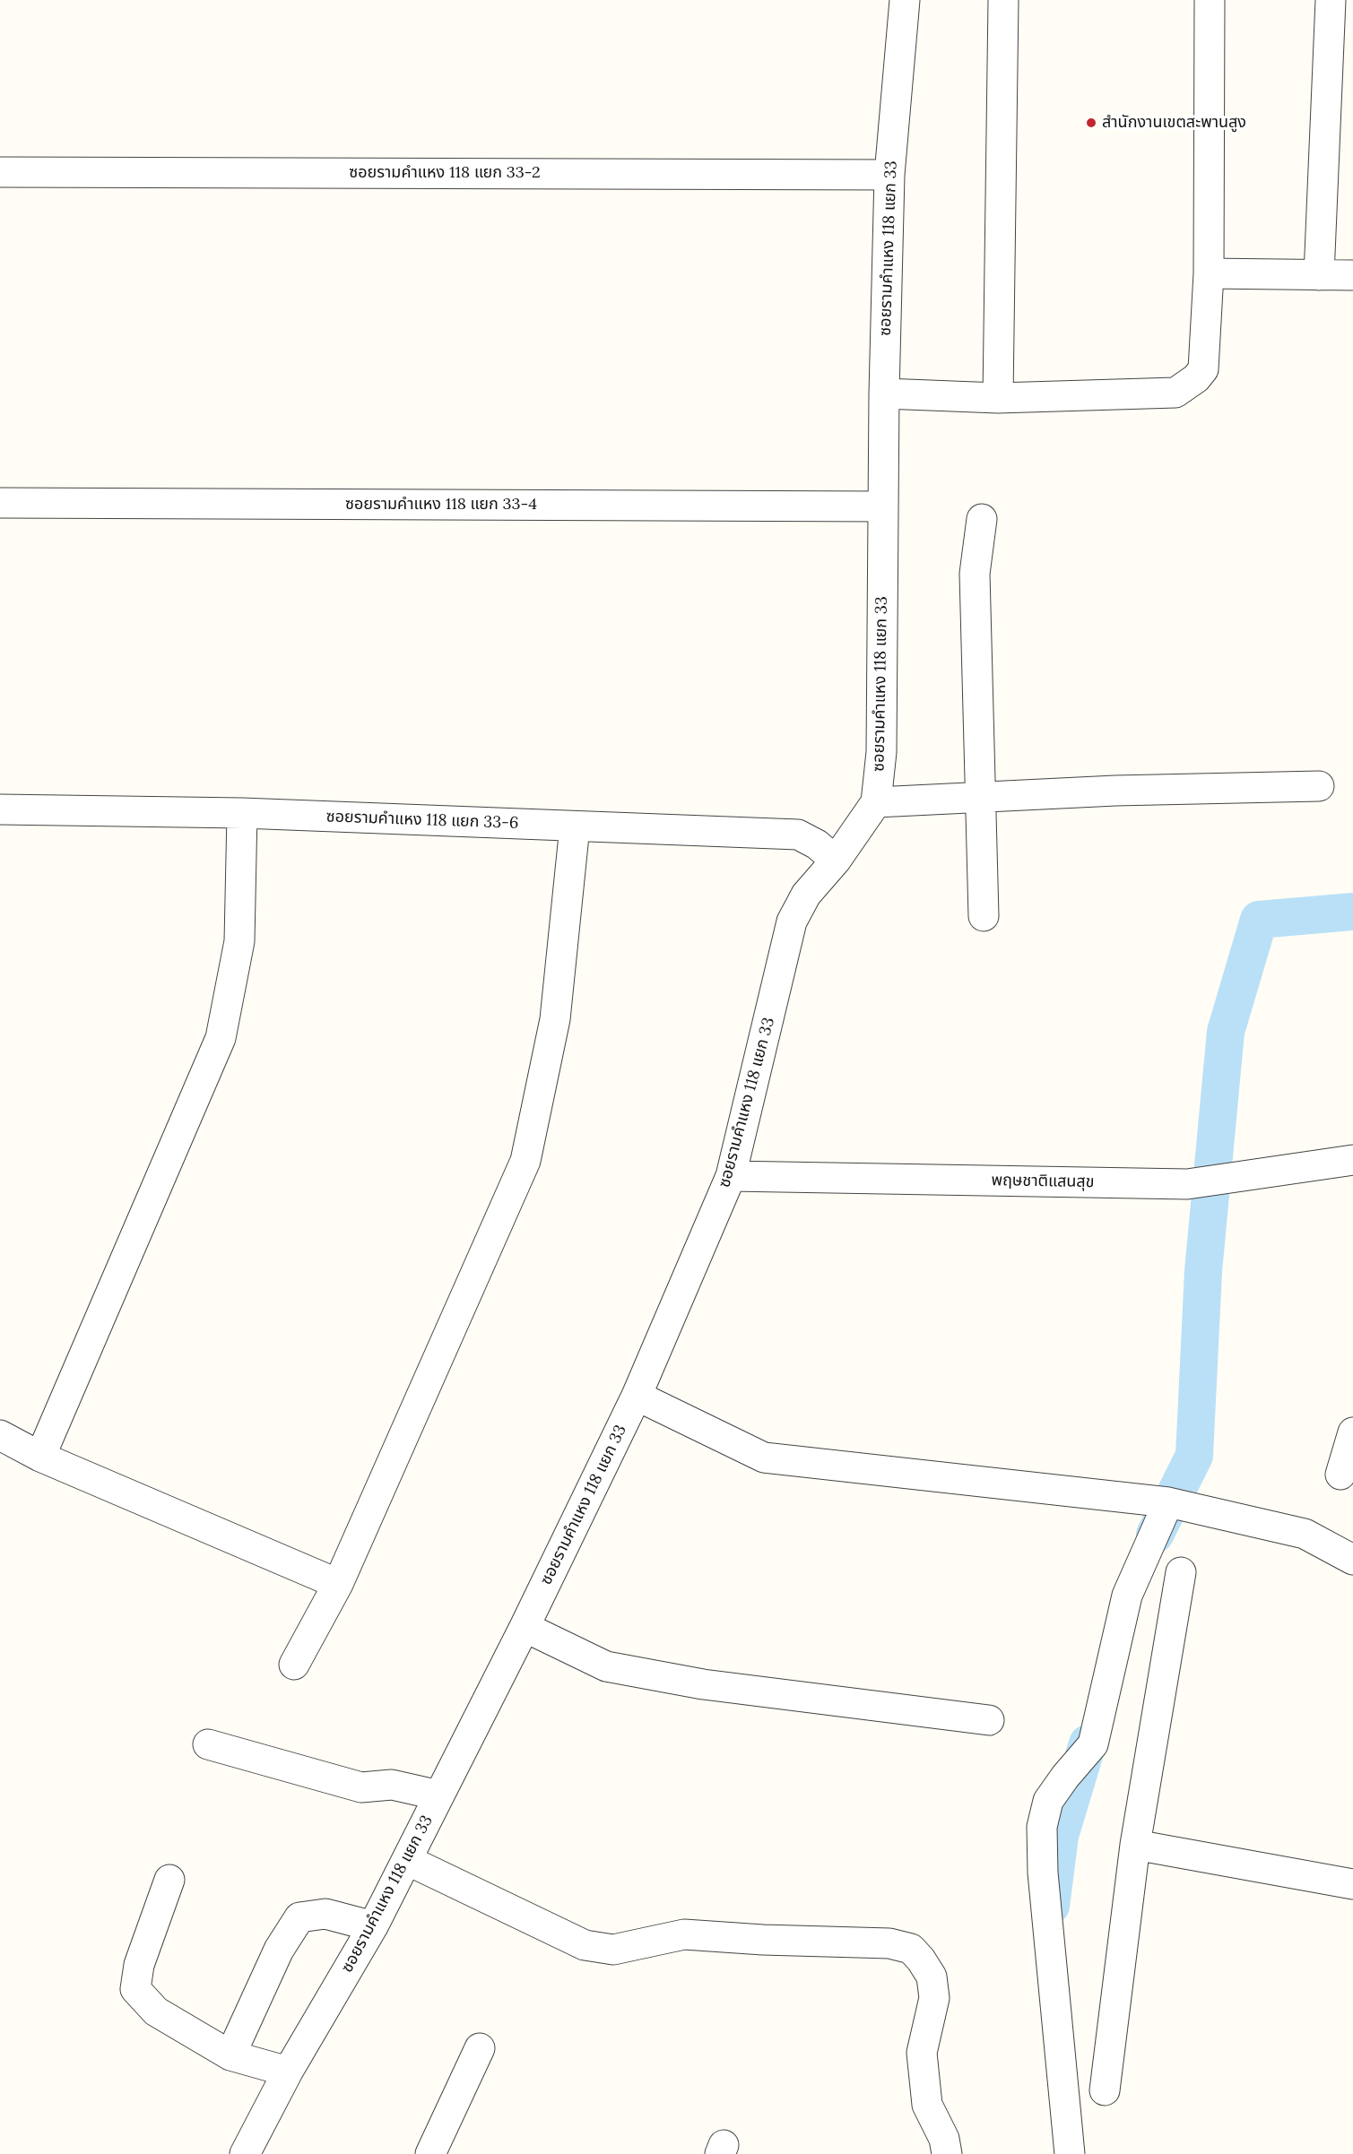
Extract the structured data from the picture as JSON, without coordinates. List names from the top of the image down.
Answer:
{
  "streets": {
    "street": [
      "ซอยรามคำแหง 118 แยก 33-2",
      "ซอยรามคำแหง 118 แยก 33",
      "ซอยรามคำแหง 118 แยก 33-4",
      "ซอยรามคำแหง 118 แยก 33-6",
      "พฤษชาติแสนสุข"
    ]
  },
  "crossings": [
    ["ซอยรามคำแหง 118 แยก 33-2", "ซอยรามคำแหง 118 แยก 33"],
    ["ซอยรามคำแหง 118 แยก 33", "ซอยรามคำแหง 118 แยก 33-4"],
    ["ซอยรามคำแหง 118 แยก 33", "ซอยรามคำแหง 118 แยก 33-6"],
    ["ซอยรามคำแหง 118 แยก 33", "พฤษชาติแสนสุข"]
  ],
  "places": ["สำนักงานเขตสะพานสูง"]
}
